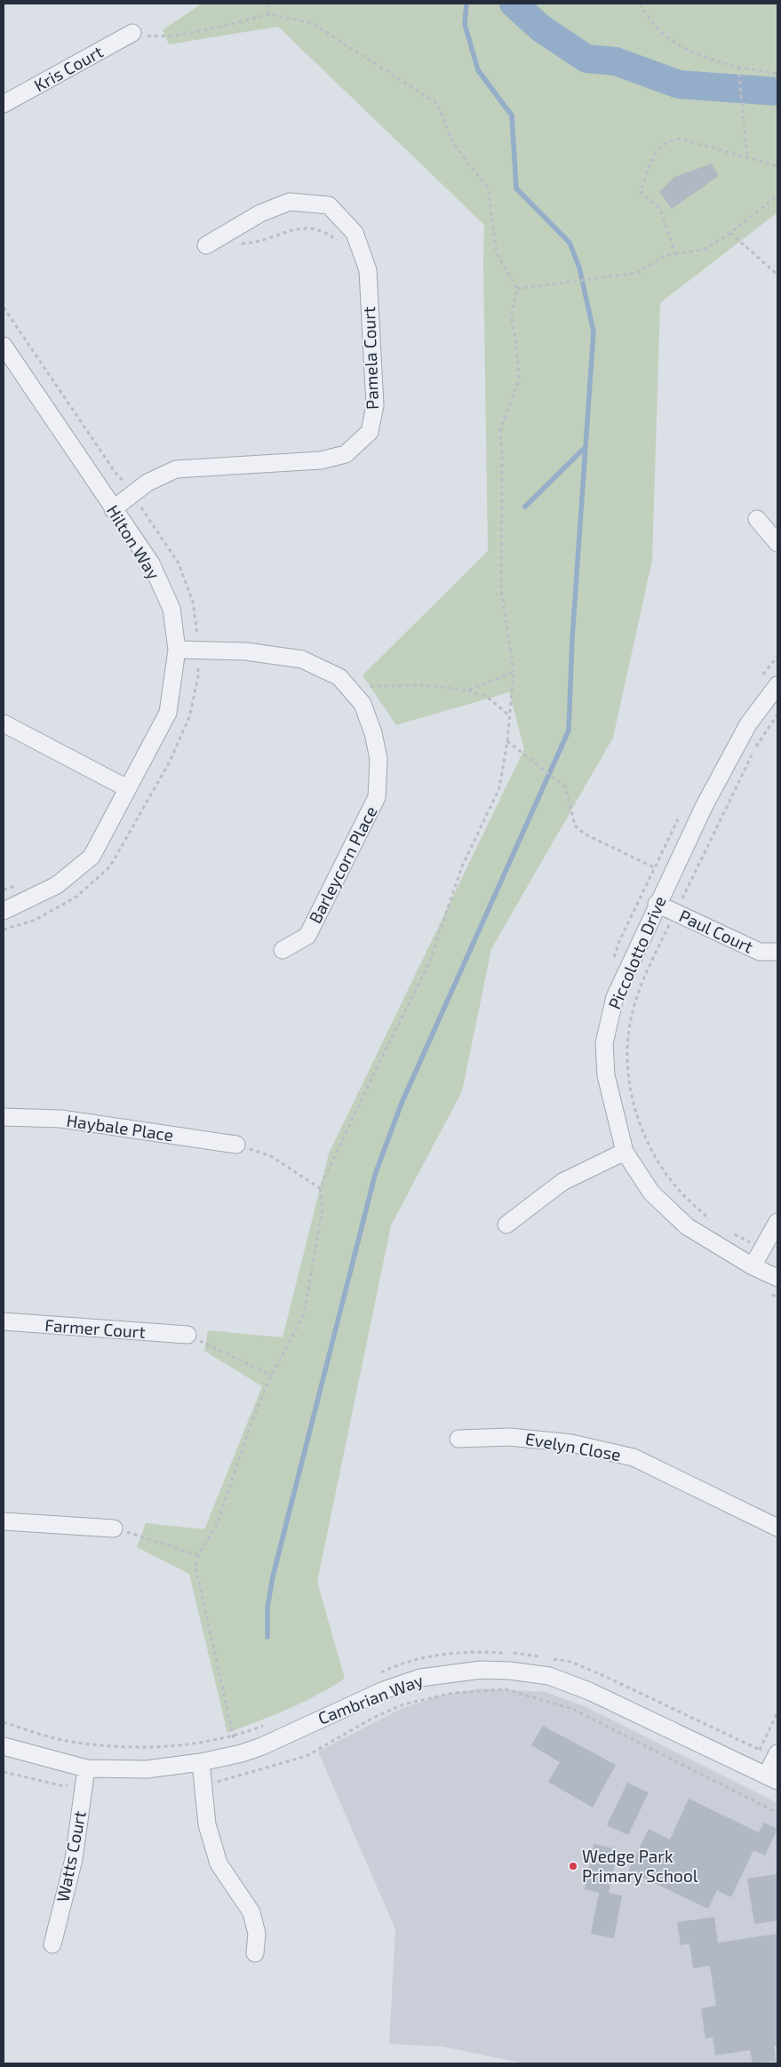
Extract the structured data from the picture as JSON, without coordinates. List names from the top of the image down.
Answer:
{
  "streets": {
    "street": [
      "Kris Court",
      "Pamela Court",
      "Hilton Way",
      "Barleycorn Place",
      "Paul Court",
      "Piccolotto Drive",
      "Haybale Place",
      "Farmer Court",
      "Evelyn Close",
      "Cambrian Way",
      "Watts Court"
    ]
  },
  "crossings": [
    ["Pamela Court", "Hilton Way"],
    ["Hilton Way", "Barleycorn Place"],
    ["Paul Court", "Piccolotto Drive"],
    ["Cambrian Way", "Watts Court"]
  ],
  "places": ["Wedge Park Primary School"]
}
